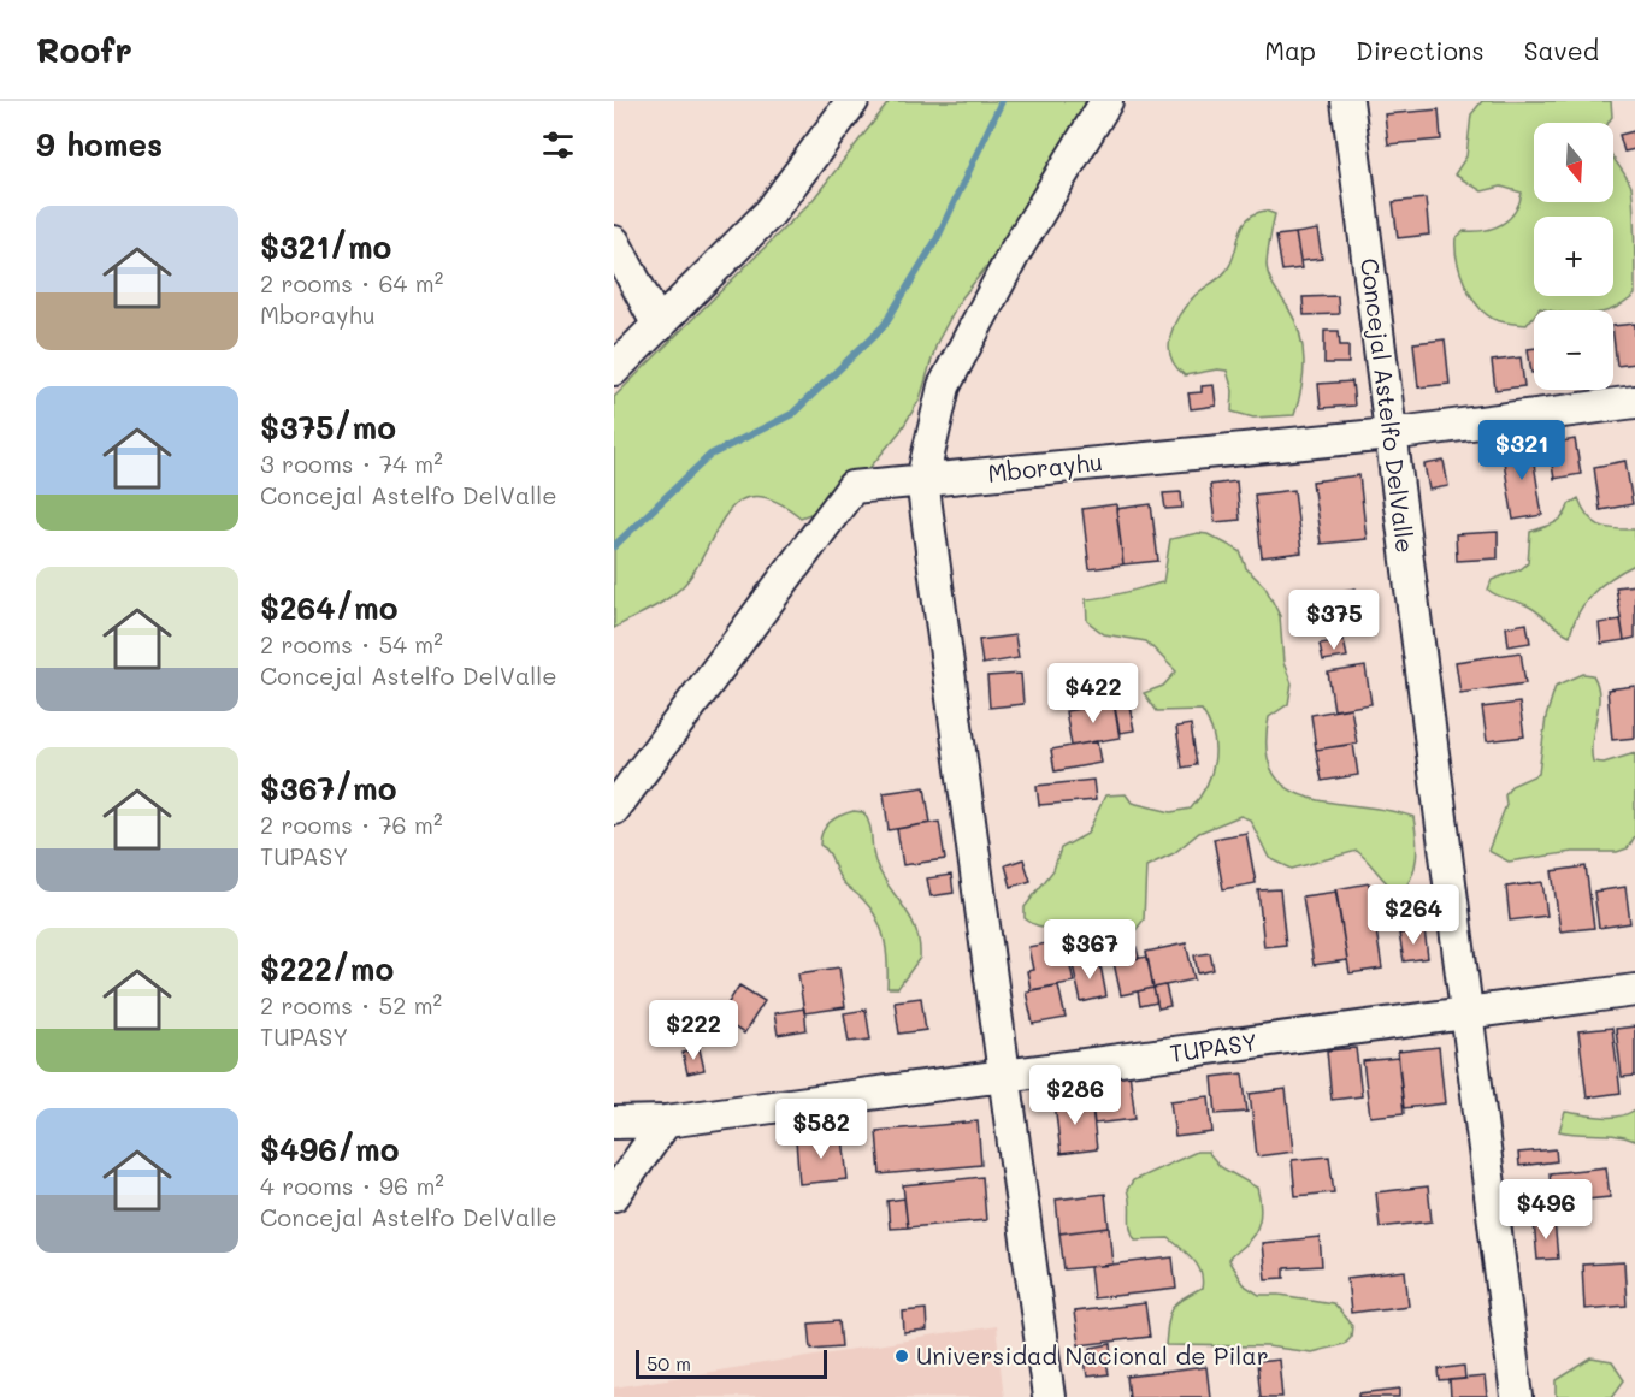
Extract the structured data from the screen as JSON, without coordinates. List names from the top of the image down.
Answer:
{
  "streets": {
    "street": ["Concejal Astelfo DelValle", "Mborayhu", "TUPASY"]
  },
  "crossings": [
    ["Concejal Astelfo DelValle", "Mborayhu"],
    ["Concejal Astelfo DelValle", "TUPASY"]
  ],
  "places": ["Universidad Nacional de Pilar"],
  "scale_bar": "50 m",
  "north": "bottom",
  "page": {
    "header": "Roofr",
    "nav": ["Map", "Directions", "Saved"],
    "heading": "9 homes",
    "map_buttons": ["+", "−"],
    "list": [
      {
        "name": "$321/mo",
        "note": "2 rooms · 64 m² · Mborayhu"
      },
      {
        "name": "$375/mo",
        "note": "3 rooms · 74 m² · Concejal Astelfo DelValle"
      },
      {
        "name": "$264/mo",
        "note": "2 rooms · 54 m² · Concejal Astelfo DelValle"
      },
      {
        "name": "$367/mo",
        "note": "2 rooms · 76 m² · TUPASY"
      },
      {
        "name": "$222/mo",
        "note": "2 rooms · 52 m² · TUPASY"
      },
      {
        "name": "$496/mo",
        "note": "4 rooms · 96 m² · Concejal Astelfo DelValle"
      }
    ],
    "price": [
      "$321",
      "$375",
      "$422",
      "$264",
      "$367",
      "$222",
      "$286",
      "$582",
      "$496"
    ],
    "scale": "50 m"
  }
}
